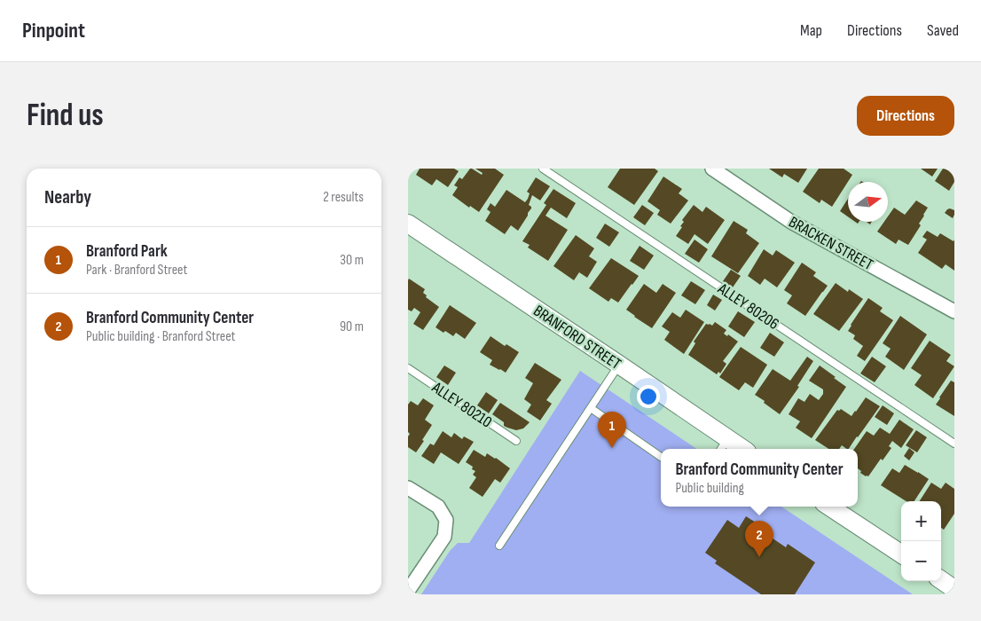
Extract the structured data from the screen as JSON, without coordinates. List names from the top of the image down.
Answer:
{
  "streets": {
    "main road": ["BRANFORD STREET"],
    "street": ["BRACKEN STREET"],
    "lane": ["ALLEY 80206", "ALLEY 80210"]
  },
  "north": "right",
  "page": {
    "header": "Pinpoint",
    "nav": ["Map", "Directions", "Saved"],
    "buttons": "Directions",
    "title": "Find us",
    "heading": ["Nearby", "2 results"],
    "list": [
      {
        "mark": "1",
        "name": "Branford Park",
        "note": "Park · Branford Street",
        "value": "30 m"
      },
      {
        "mark": "2",
        "name": "Branford Community Center",
        "note": "Public building · Branford Street",
        "value": "90 m"
      }
    ],
    "pins": ["1", "2"],
    "popup": ["Branford Community Center", "Public building"],
    "map_buttons": ["+", "−"]
  }
}
